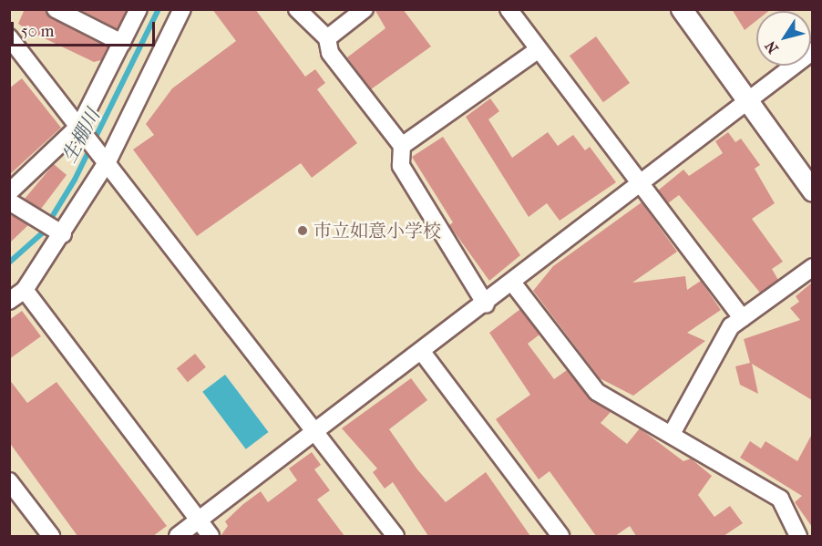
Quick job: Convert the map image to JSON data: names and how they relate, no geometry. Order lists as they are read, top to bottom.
{
  "water": ["生棚川"],
  "places": ["市立如意小学校"],
  "scale_bar": "50 m",
  "north": "bottom left"
}
